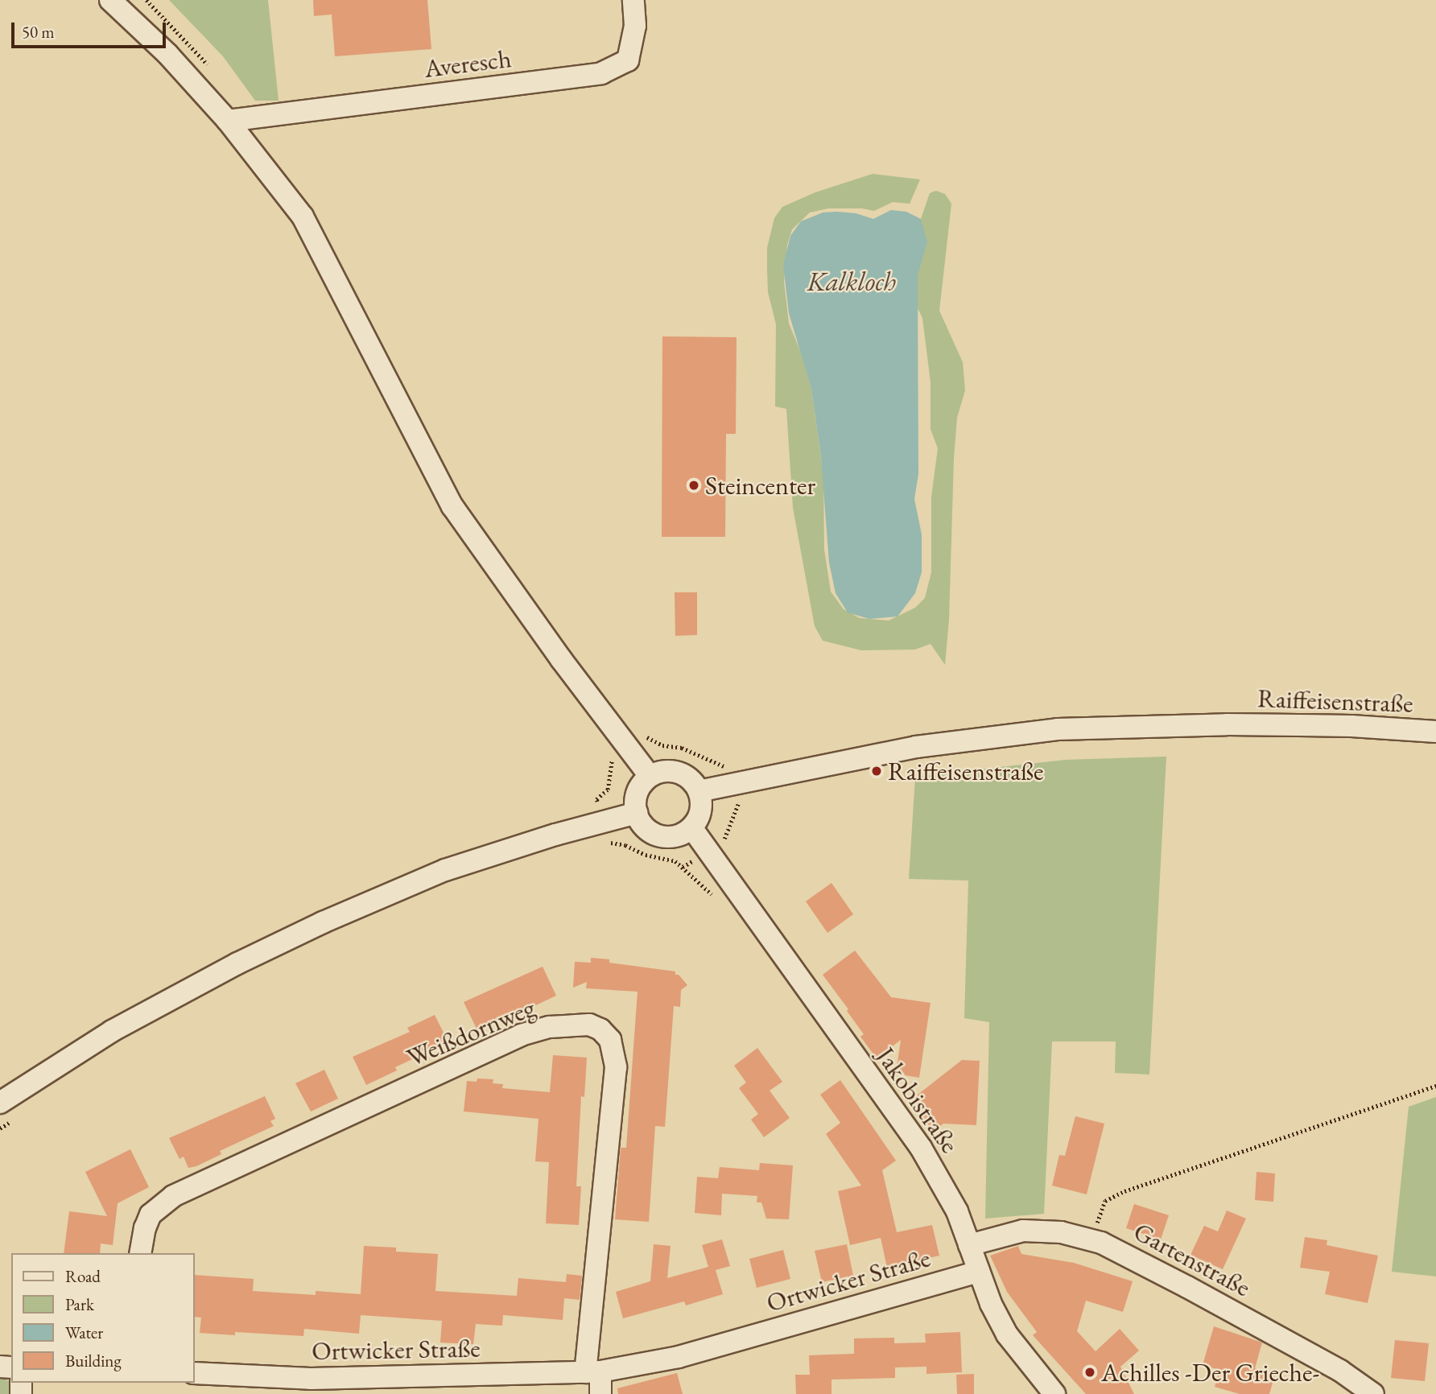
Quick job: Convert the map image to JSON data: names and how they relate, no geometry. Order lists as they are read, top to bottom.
{
  "streets": {
    "street": [
      "Averesch",
      "Raiffeisenstraße",
      "Weißdornweg",
      "Jakobistraße",
      "Gartenstraße",
      "Ortwicker Straße"
    ]
  },
  "crossings": [
    ["Raiffeisenstraße", "Jakobistraße"],
    ["Weißdornweg", "Ortwicker Straße"],
    ["Jakobistraße", "Gartenstraße"],
    ["Jakobistraße", "Ortwicker Straße"]
  ],
  "water": ["Kalkloch"],
  "places": ["Steincenter", "Raiffeisenstraße", "Achilles -Der Grieche-"],
  "legend": [
    "Road",
    "Park",
    "Water",
    "Building"
  ],
  "scale_bar": "50 m"
}
